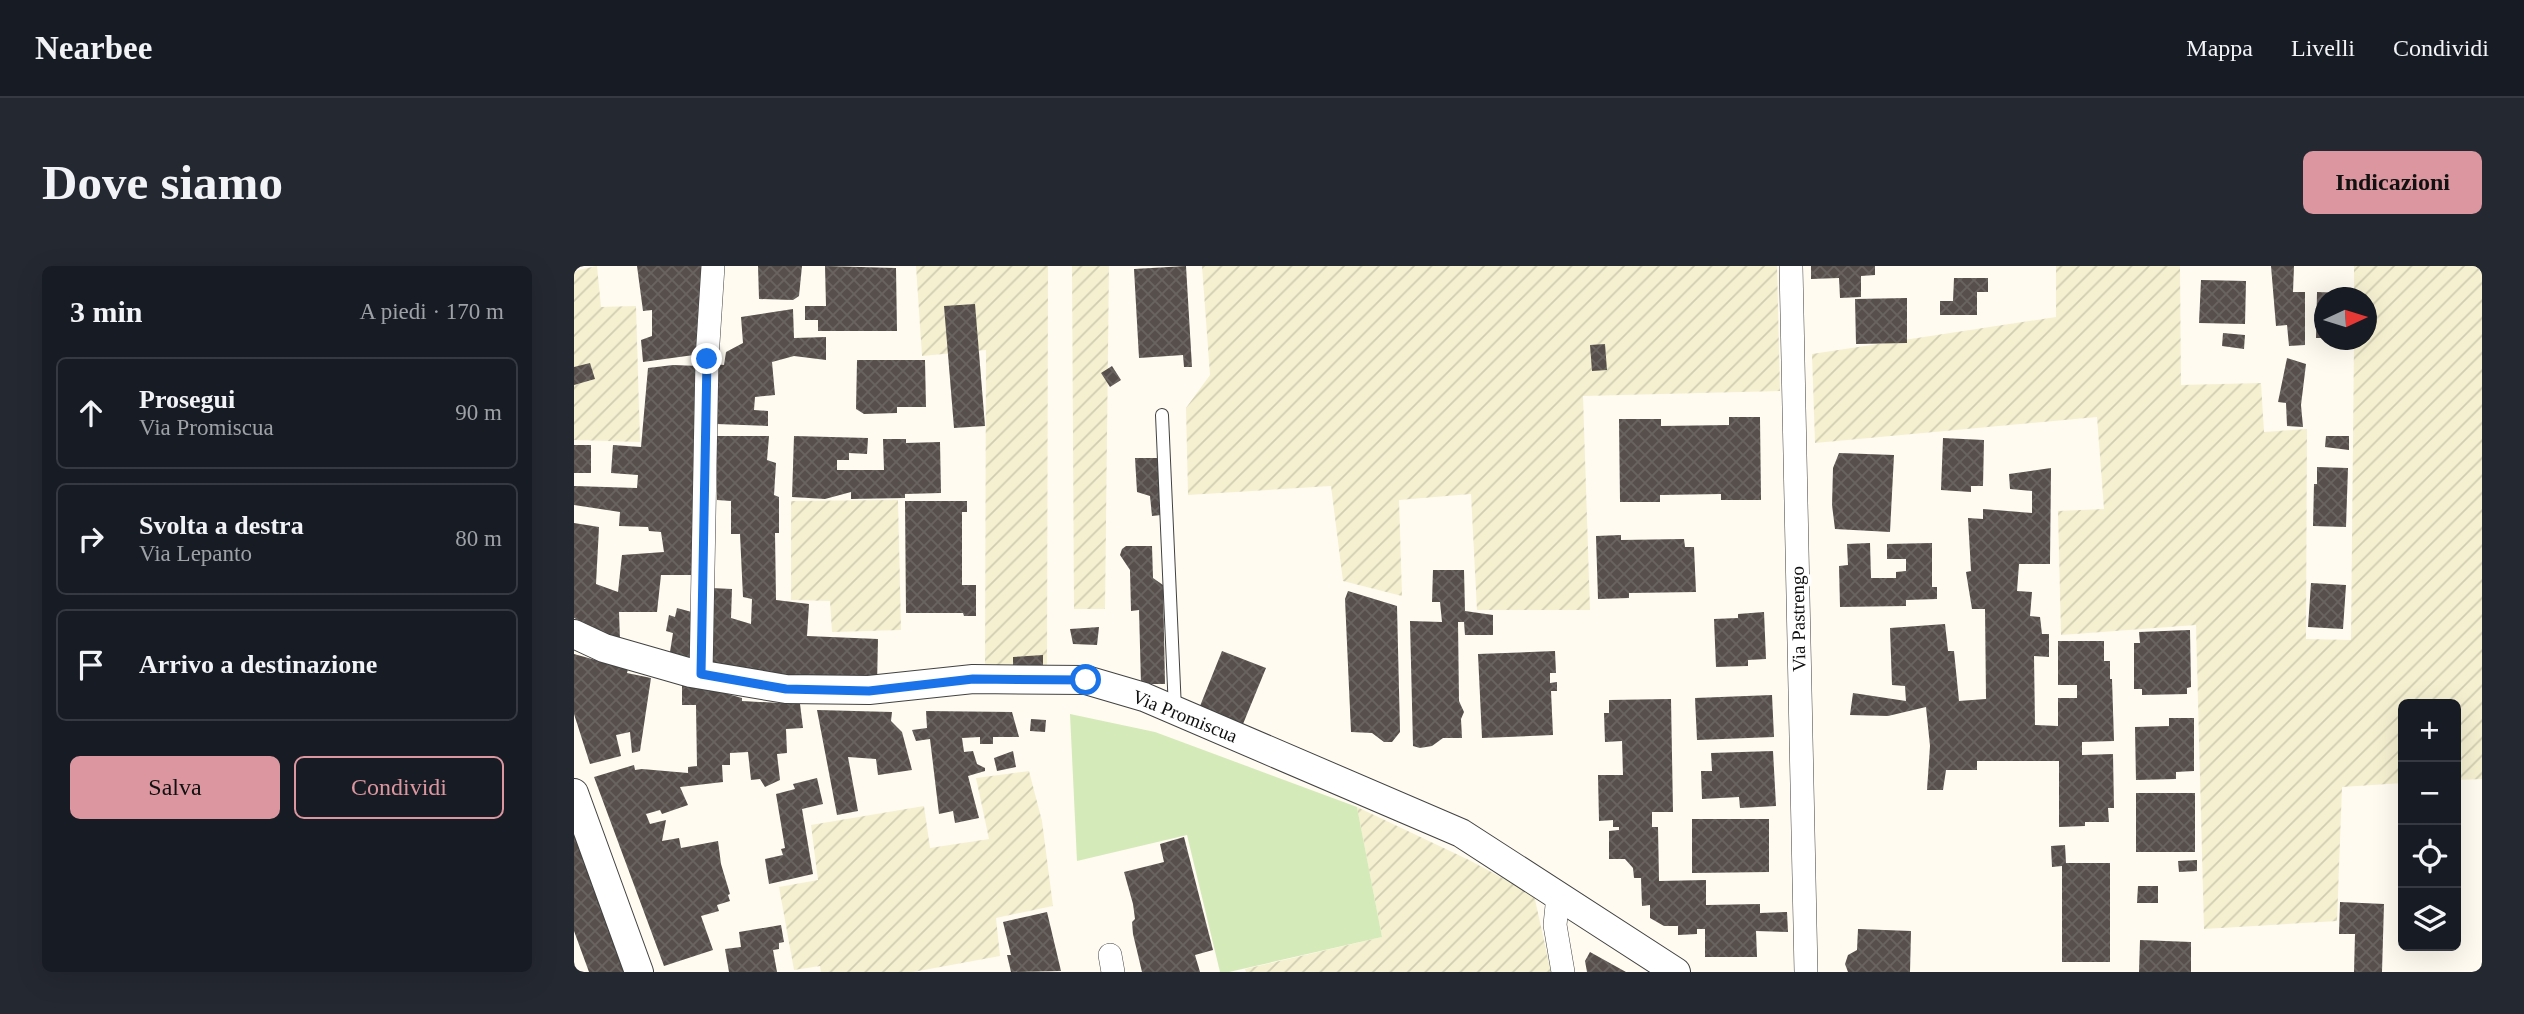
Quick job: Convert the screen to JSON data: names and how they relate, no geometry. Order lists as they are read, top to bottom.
{
  "streets": {
    "street": ["Via Pastrengo", "Via Promiscua"]
  },
  "north": "right",
  "page": {
    "header": "Nearbee",
    "nav": ["Mappa", "Livelli", "Condividi"],
    "buttons": [
      "Indicazioni",
      ["Salva", "Condividi"]
    ],
    "title": "Dove siamo",
    "heading": ["3 min", "A piedi · 170 m"],
    "list": [
      ["Prosegui", "Via Promiscua", "90 m"],
      ["Svolta a destra", "Via Lepanto", "80 m"],
      "Arrivo a destinazione"
    ],
    "map_buttons": ["+", "−"]
  }
}
